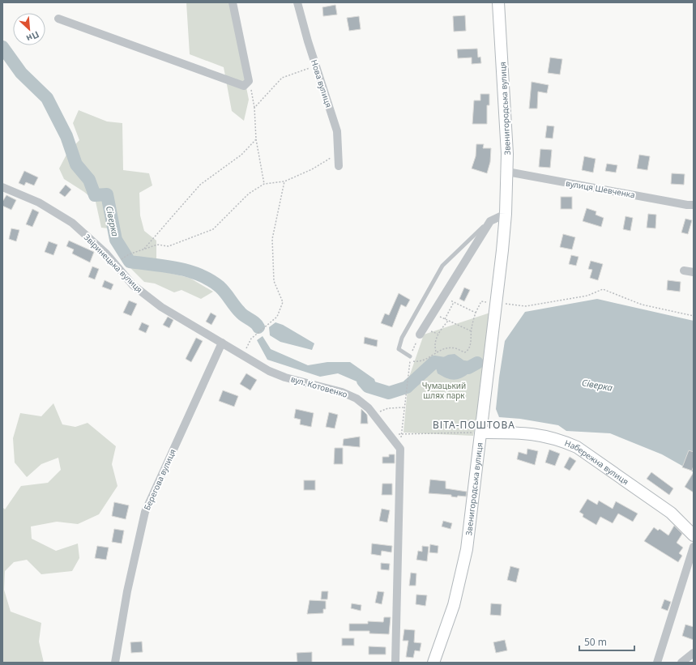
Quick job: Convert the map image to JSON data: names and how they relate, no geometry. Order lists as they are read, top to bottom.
{
  "streets": {
    "street": [
      "Нова вулиця",
      "Звенигородська вулиця",
      "вулиця Шевченка",
      "Звіринецька вулиця",
      "вул. Котовенко",
      "Набережна вулиця",
      "Берегова вулиця"
    ]
  },
  "crossings": [
    ["Звенигородська вулиця", "вулиця Шевченка"],
    ["Звенигородська вулиця", "Набережна вулиця"],
    ["Звіринецька вулиця", "вул. Котовенко"],
    ["Звіринецька вулиця", "Берегова вулиця"],
    ["вул. Котовенко", "Берегова вулиця"]
  ],
  "districts": ["ВІТА-ПОШТОВА"],
  "water": ["Сіверка"],
  "parks": ["Чумацький шлях парк"],
  "scale_bar": "50 m",
  "north": "bottom right"
}
